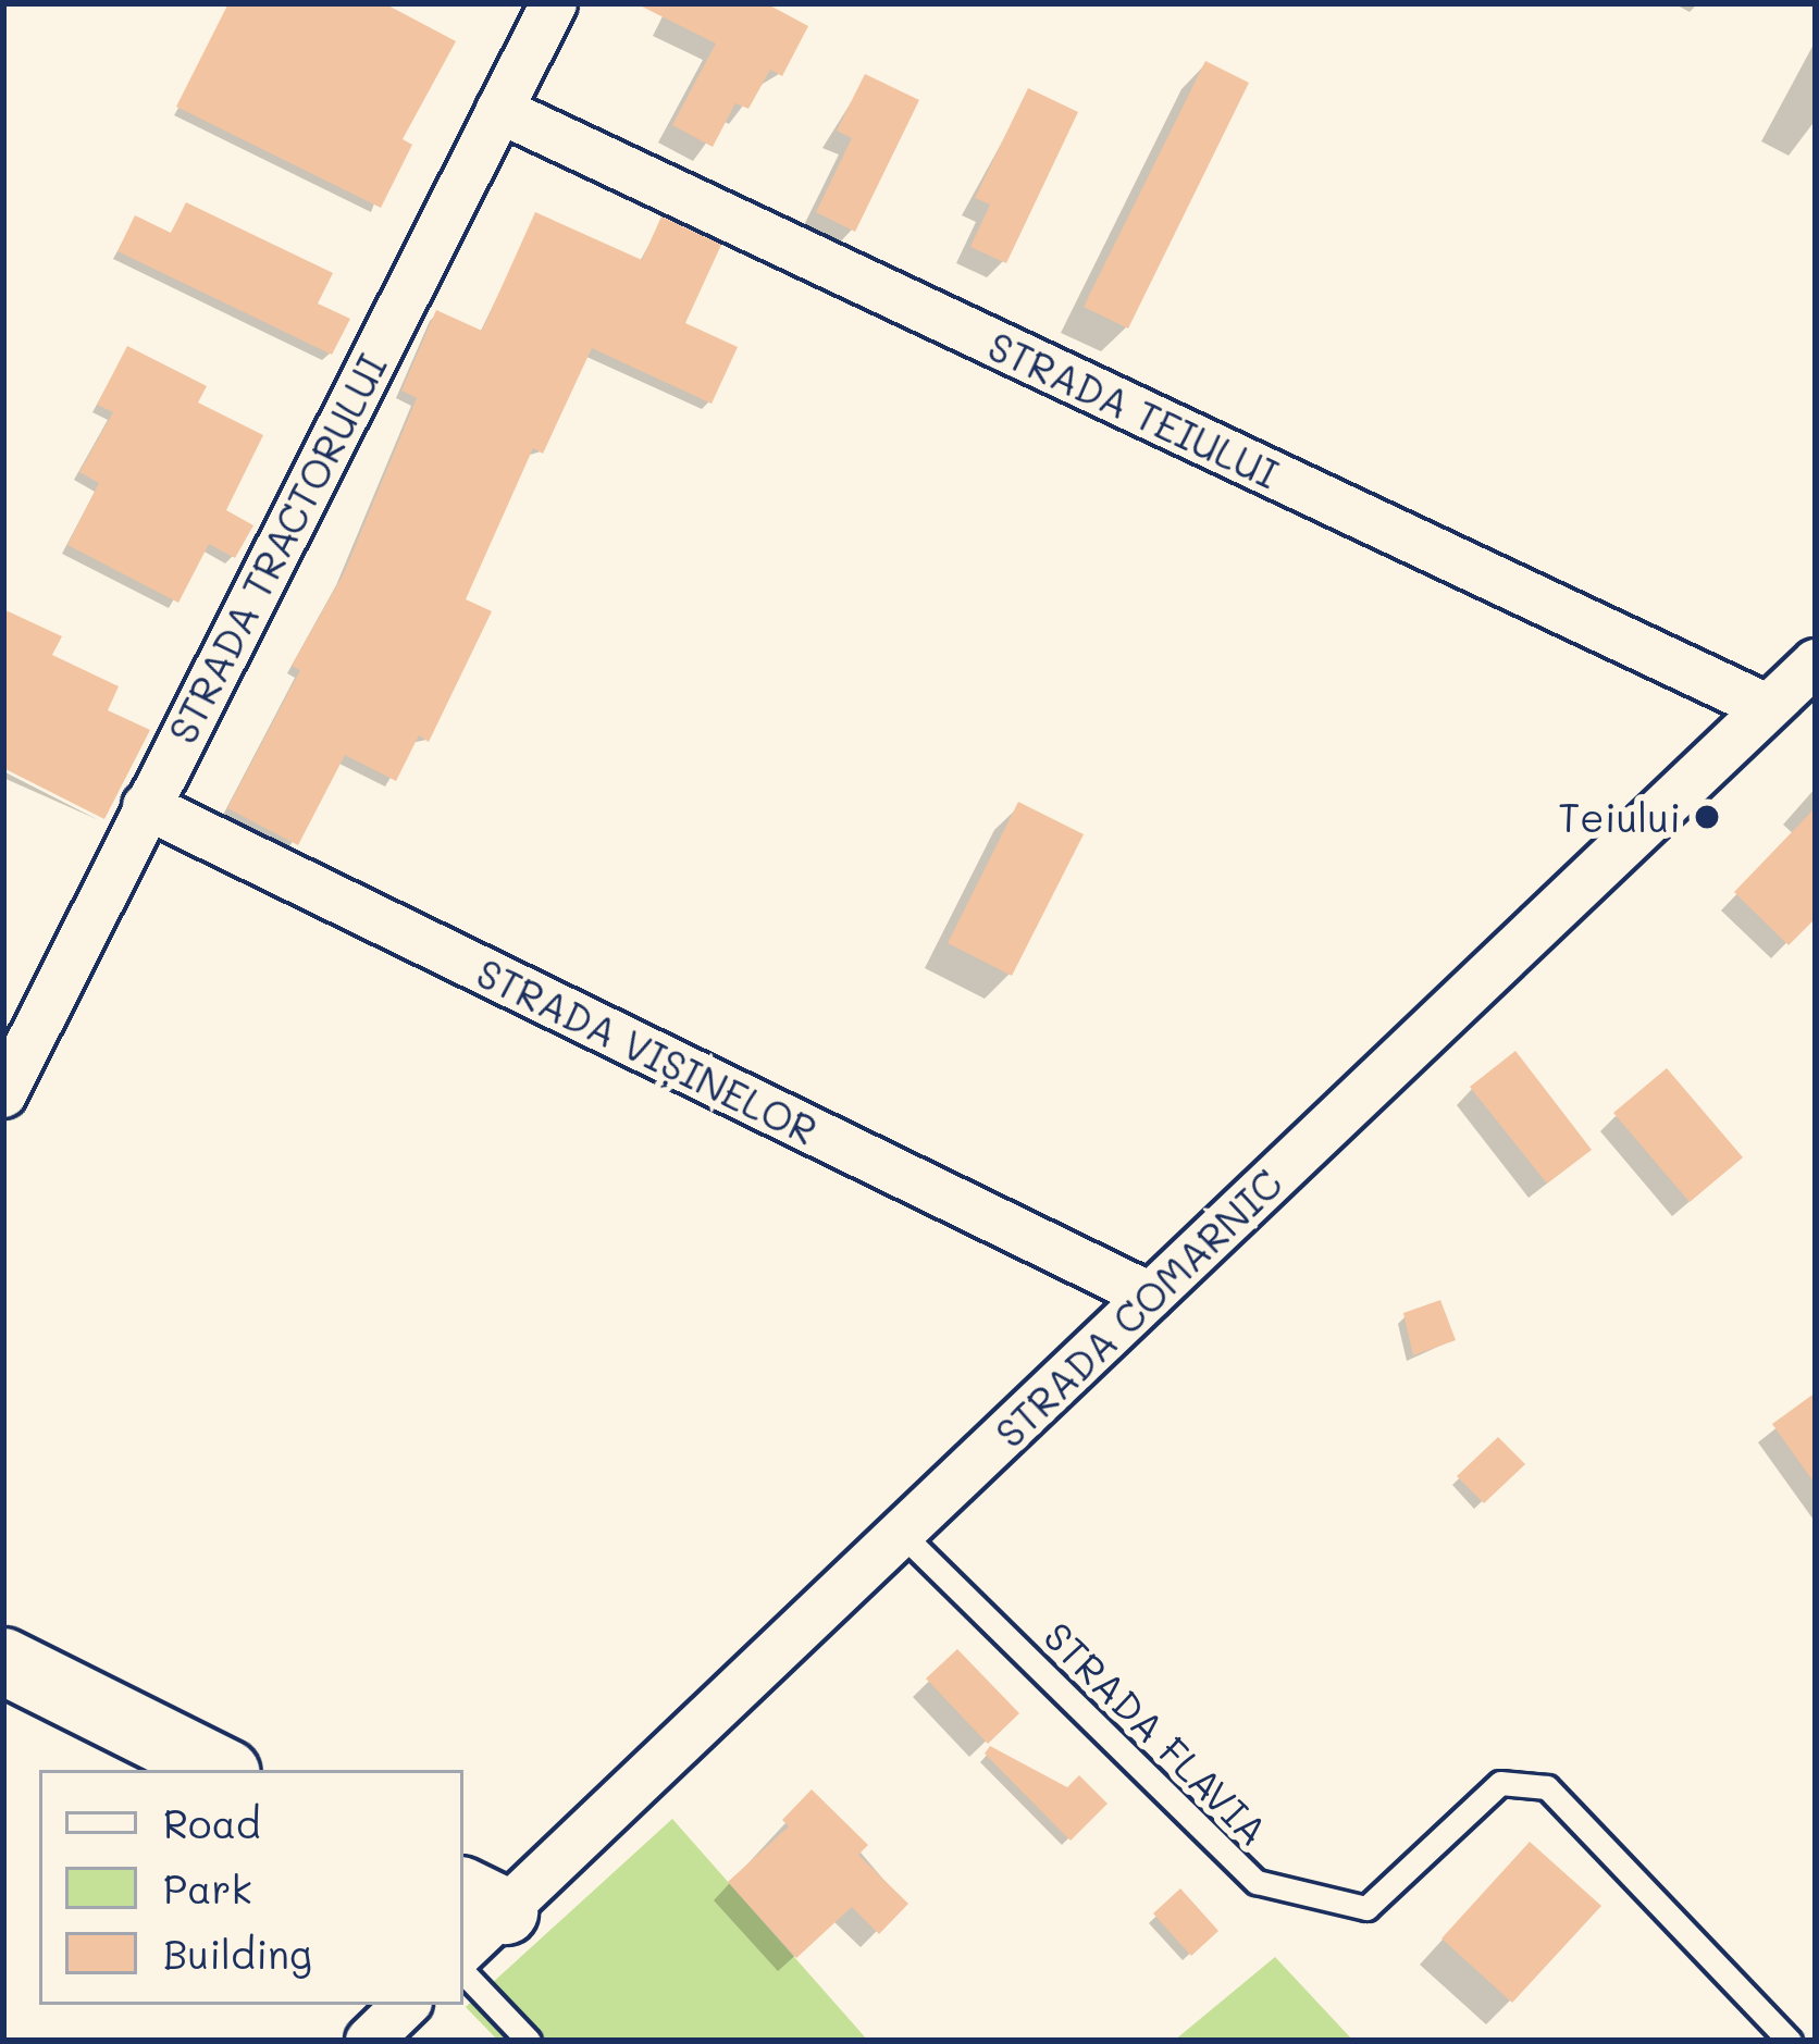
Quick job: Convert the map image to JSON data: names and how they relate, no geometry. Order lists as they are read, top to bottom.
{
  "streets": {
    "street": [
      "STRADA TEIULUI",
      "STRADA TRACTORULUI",
      "STRADA VIȘINELOR",
      "STRADA COMARNIC"
    ],
    "lane": ["STRADA FLAVIA"]
  },
  "crossings": [
    ["STRADA TEIULUI", "STRADA TRACTORULUI"],
    ["STRADA TEIULUI", "STRADA COMARNIC"],
    ["STRADA TRACTORULUI", "STRADA VIȘINELOR"],
    ["STRADA VIȘINELOR", "STRADA COMARNIC"],
    ["STRADA COMARNIC", "STRADA FLAVIA"]
  ],
  "places": ["Teiului"],
  "legend": ["Road", "Park", "Building"]
}
